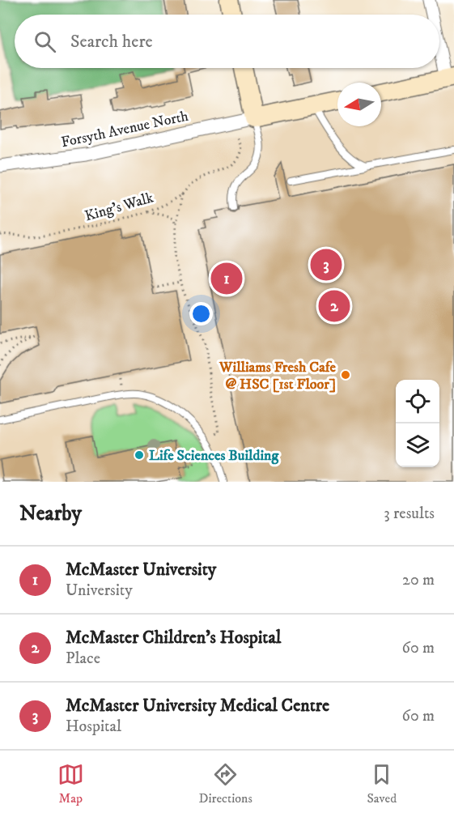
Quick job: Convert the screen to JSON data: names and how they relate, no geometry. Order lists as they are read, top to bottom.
{
  "streets": {
    "street": ["Forsyth Avenue North"],
    "path": ["King's Walk"]
  },
  "places": ["Williams Fresh Cafe @ HSC [1st Floor]", "Life Sciences Building"],
  "north": "left",
  "page": {
    "search": "Search here",
    "pins": ["3", "1", "2"],
    "heading": ["Nearby", "3 results"],
    "list": [
      {
        "mark": "1",
        "name": "McMaster University",
        "note": "University",
        "value": "20 m"
      },
      {
        "mark": "2",
        "name": "McMaster Children's Hospital",
        "note": "Place",
        "value": "60 m"
      },
      {
        "mark": "3",
        "name": "McMaster University Medical Centre",
        "note": "Hospital",
        "value": "60 m"
      }
    ],
    "nav": ["Map", "Directions", "Saved"]
  }
}
